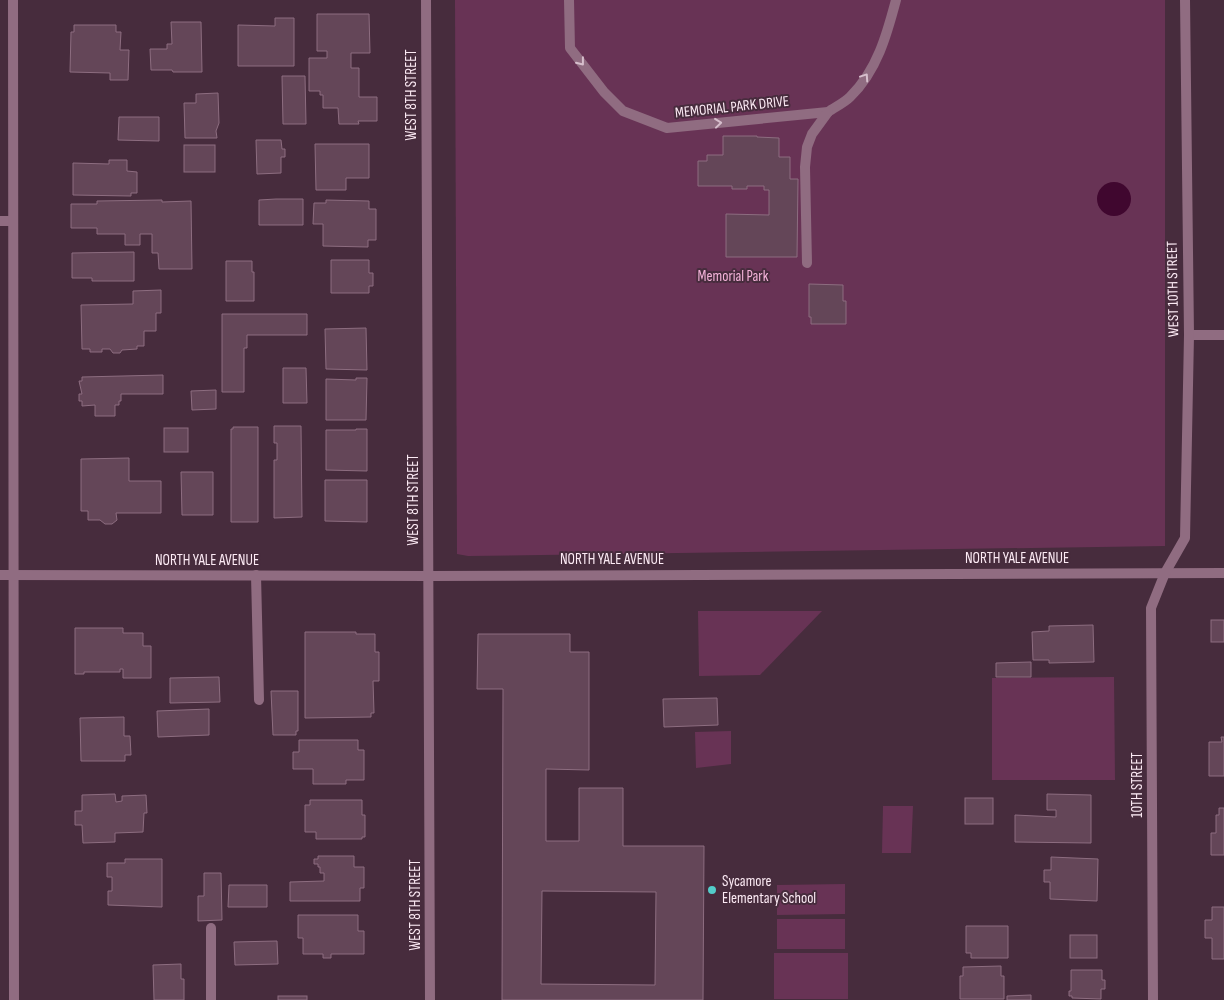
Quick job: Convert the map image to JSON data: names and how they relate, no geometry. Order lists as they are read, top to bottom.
{
  "streets": {
    "street": [
      "WEST 8TH STREET",
      "MEMORIAL PARK DRIVE",
      "WEST 10TH STREET",
      "NORTH YALE AVENUE",
      "10TH STREET"
    ]
  },
  "crossings": [
    ["WEST 8TH STREET", "NORTH YALE AVENUE"],
    ["WEST 10TH STREET", "NORTH YALE AVENUE"],
    ["WEST 10TH STREET", "10TH STREET"],
    ["NORTH YALE AVENUE", "10TH STREET"]
  ],
  "parks": ["Memorial Park"],
  "places": ["Sycamore Elementary School"]
}
